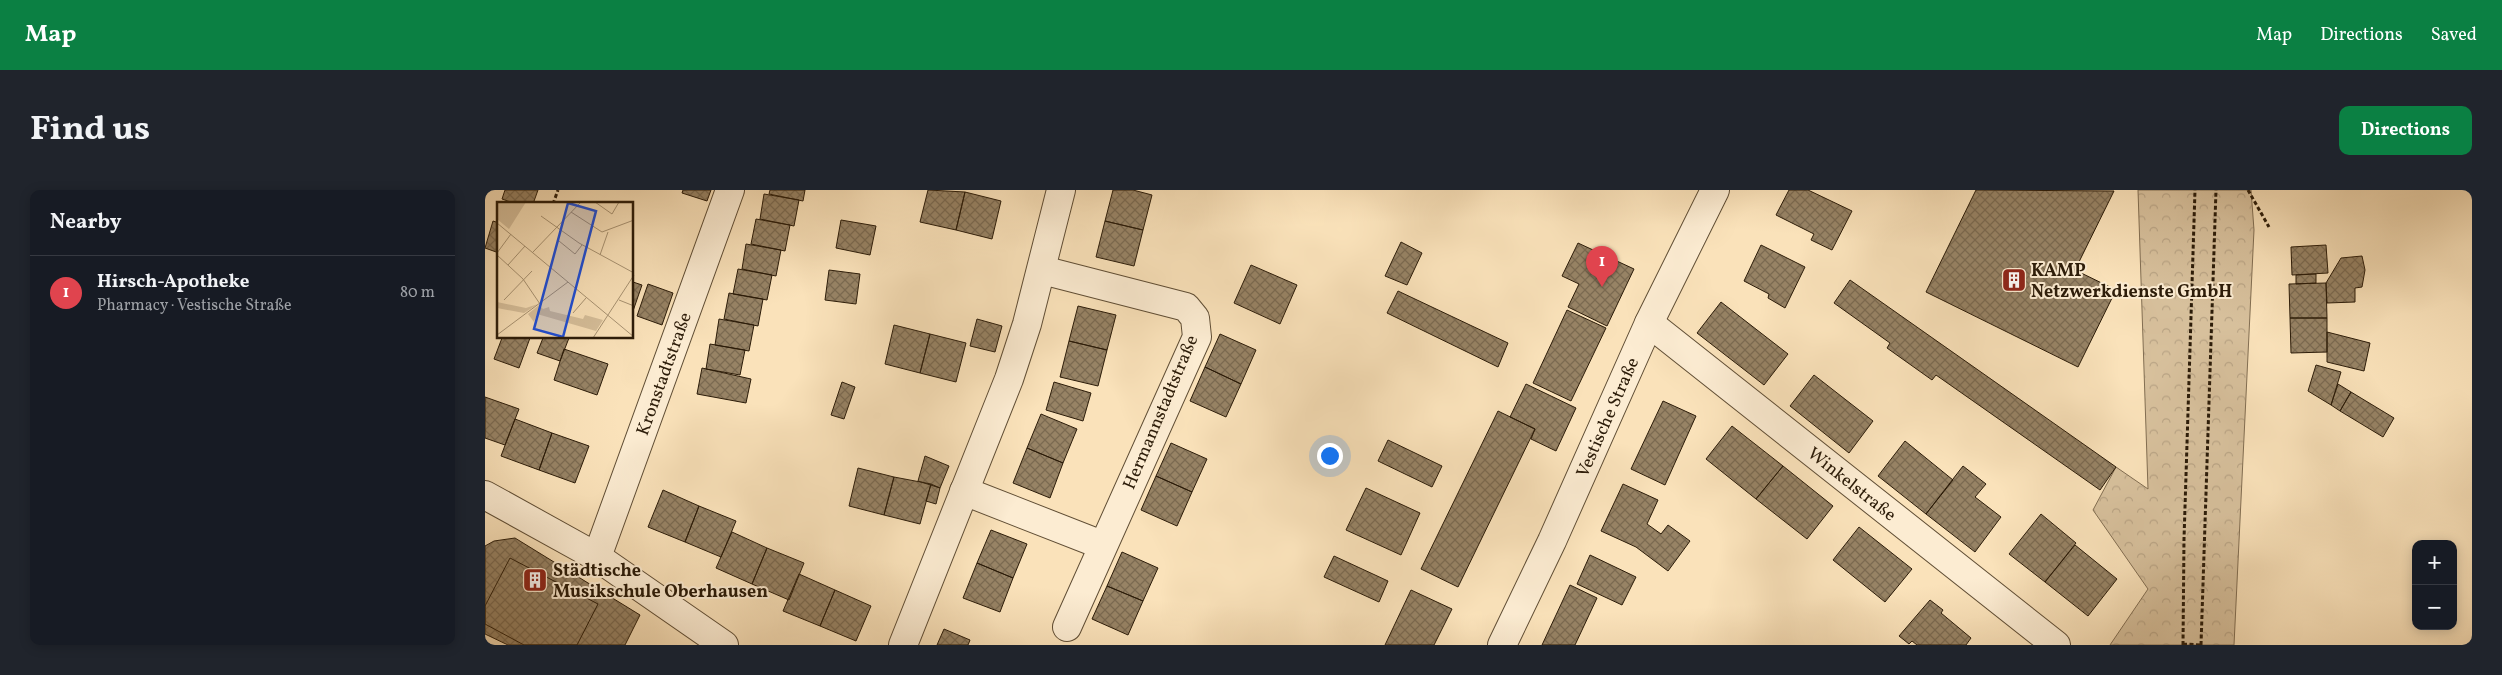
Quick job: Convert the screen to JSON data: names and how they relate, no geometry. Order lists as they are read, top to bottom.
{
  "streets": {
    "street": [
      "Kronstadtstraße",
      "Hermannstadtstraße",
      "Vestische Straße",
      "Winkelstraße"
    ]
  },
  "crossings": [
    ["Vestische Straße", "Winkelstraße"]
  ],
  "places": {
    "building": ["KAMP Netzwerkdienste GmbH", "Städtische Musikschule Oberhausen"]
  },
  "page": {
    "header": "Map",
    "nav": ["Map", "Directions", "Saved"],
    "title": "Find us",
    "buttons": "Directions",
    "heading": "Nearby",
    "pins": "1",
    "list": [
      {
        "mark": "1",
        "name": "Hirsch-Apotheke",
        "note": "Pharmacy · Vestische Straße",
        "value": "80 m"
      }
    ],
    "map_buttons": ["+", "−"]
  }
}
